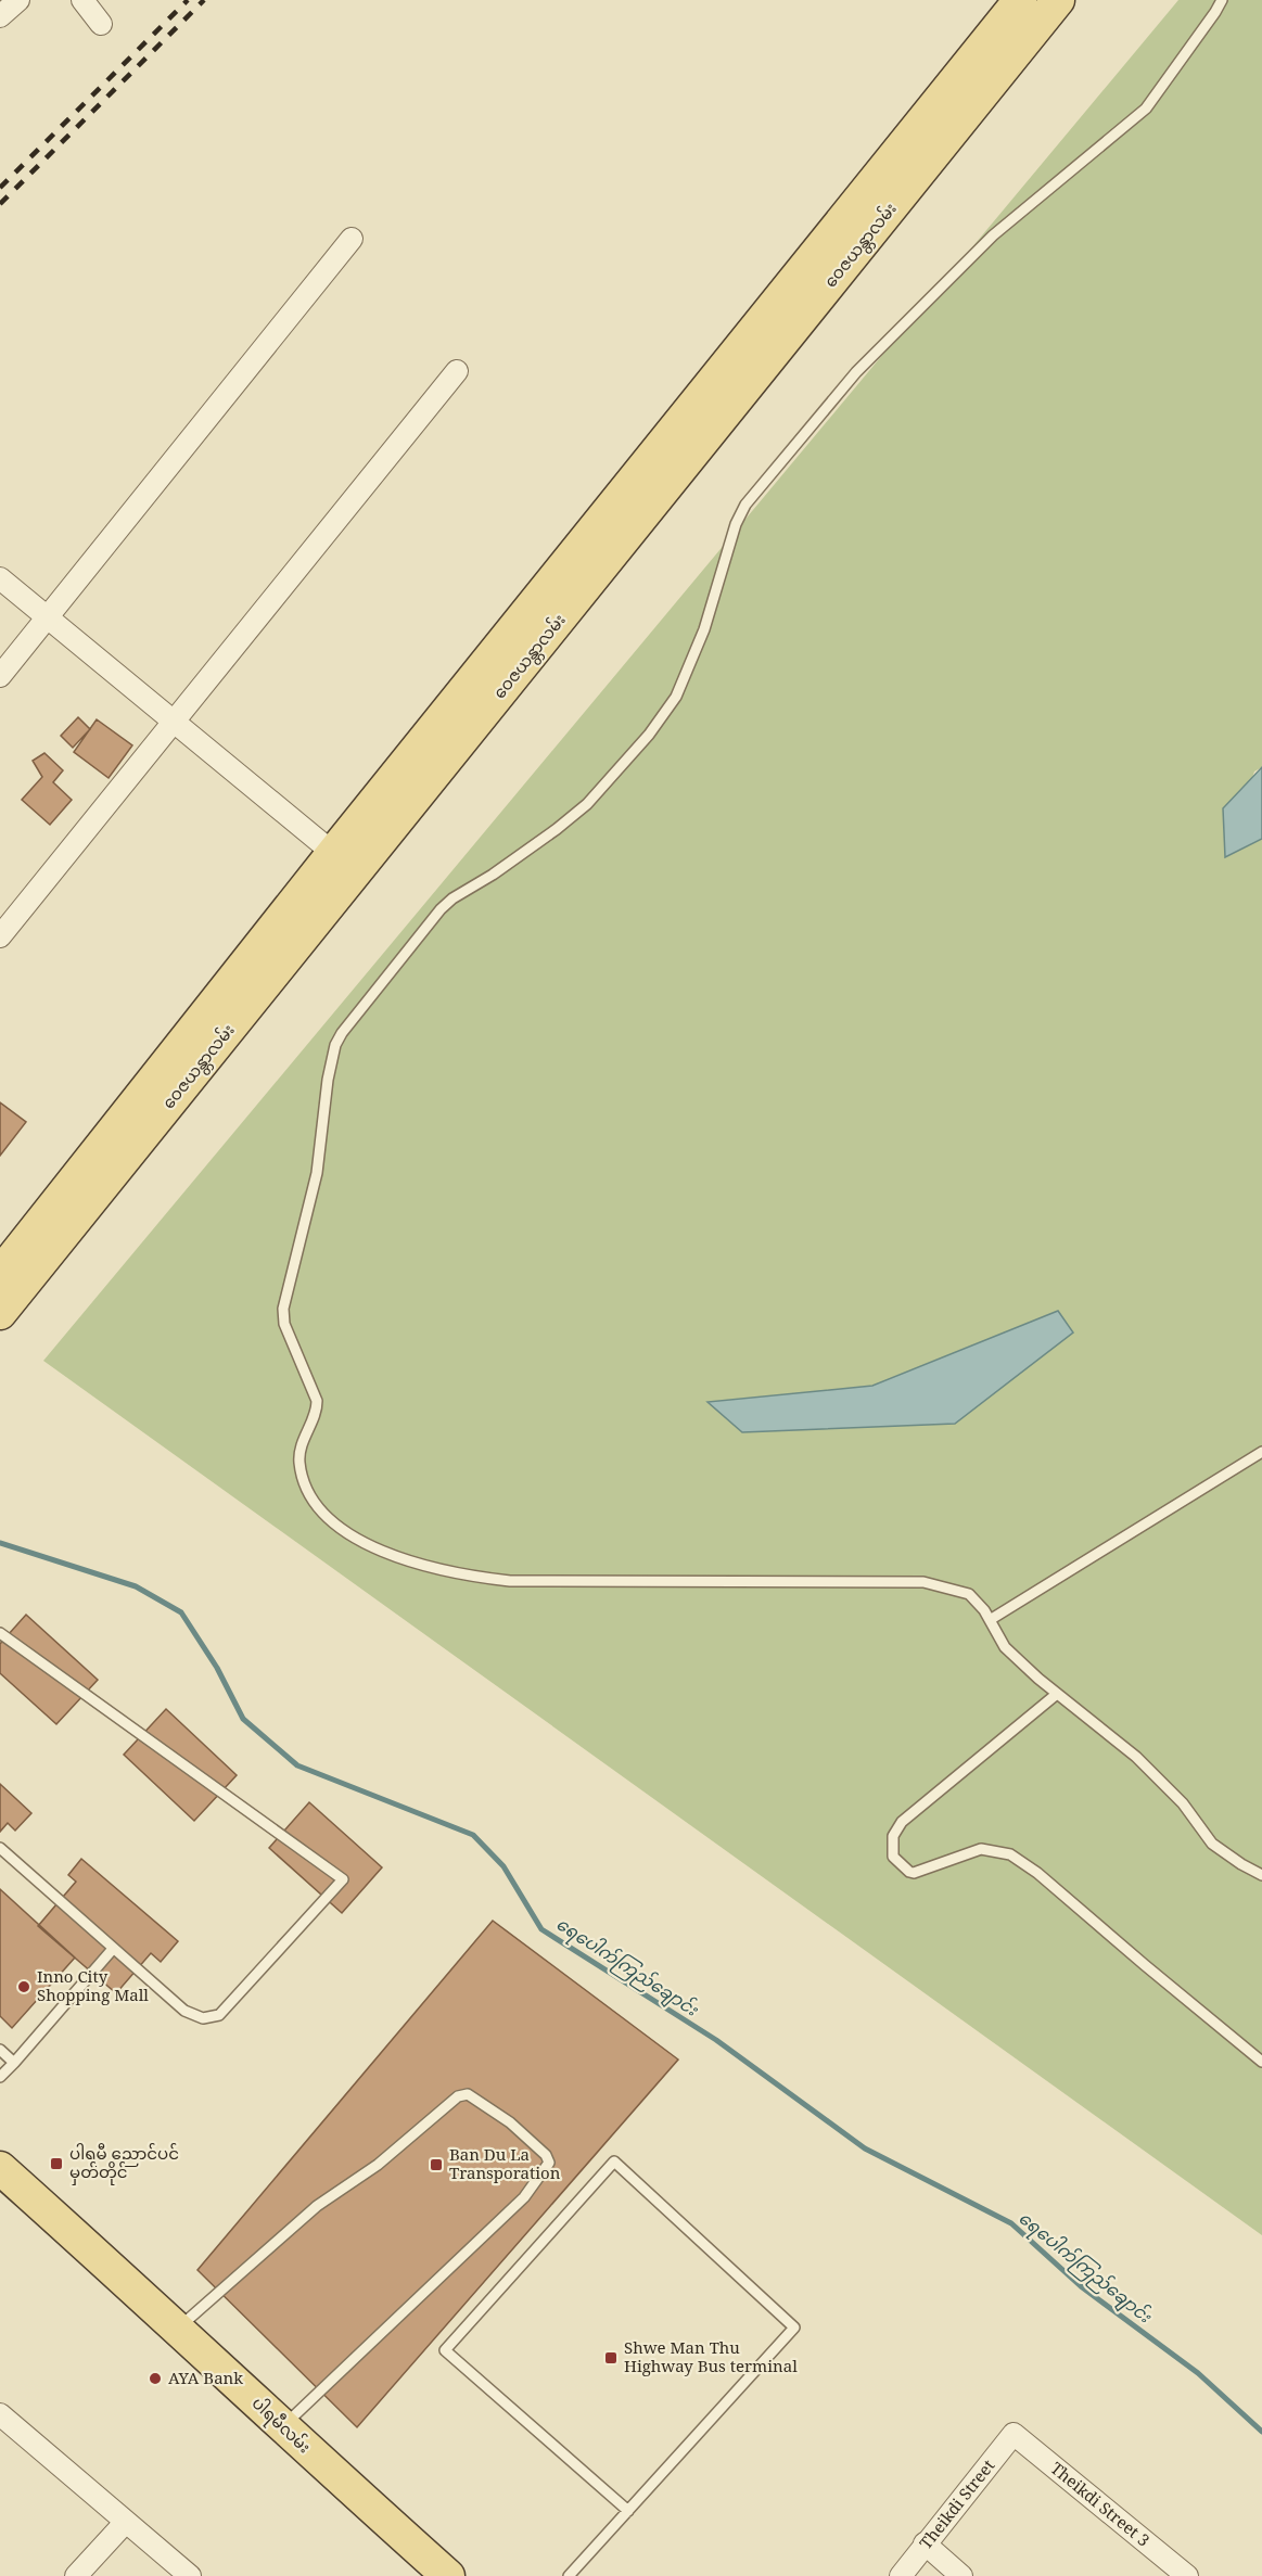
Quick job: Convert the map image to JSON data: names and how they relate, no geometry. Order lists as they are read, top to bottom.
{
  "streets": {
    "main road": ["ဝေဇယန္တာလမ်း", "ပါရမီလမ်း"],
    "street": ["Theikdi Street", "Theikdi Street 3"]
  },
  "crossings": [
    ["Theikdi Street", "Theikdi Street 3"]
  ],
  "water": ["ရေပေါက်ကြည်ချောင်း"],
  "places": {
    "other": ["Inno City Shopping Mall", "AYA Bank"],
    "transit": ["ပါရမီ ညောင်ပင် မှတ်တိုင်", "Ban Du La Transporation", "Shwe Man Thu Highway Bus terminal"]
  }
}
